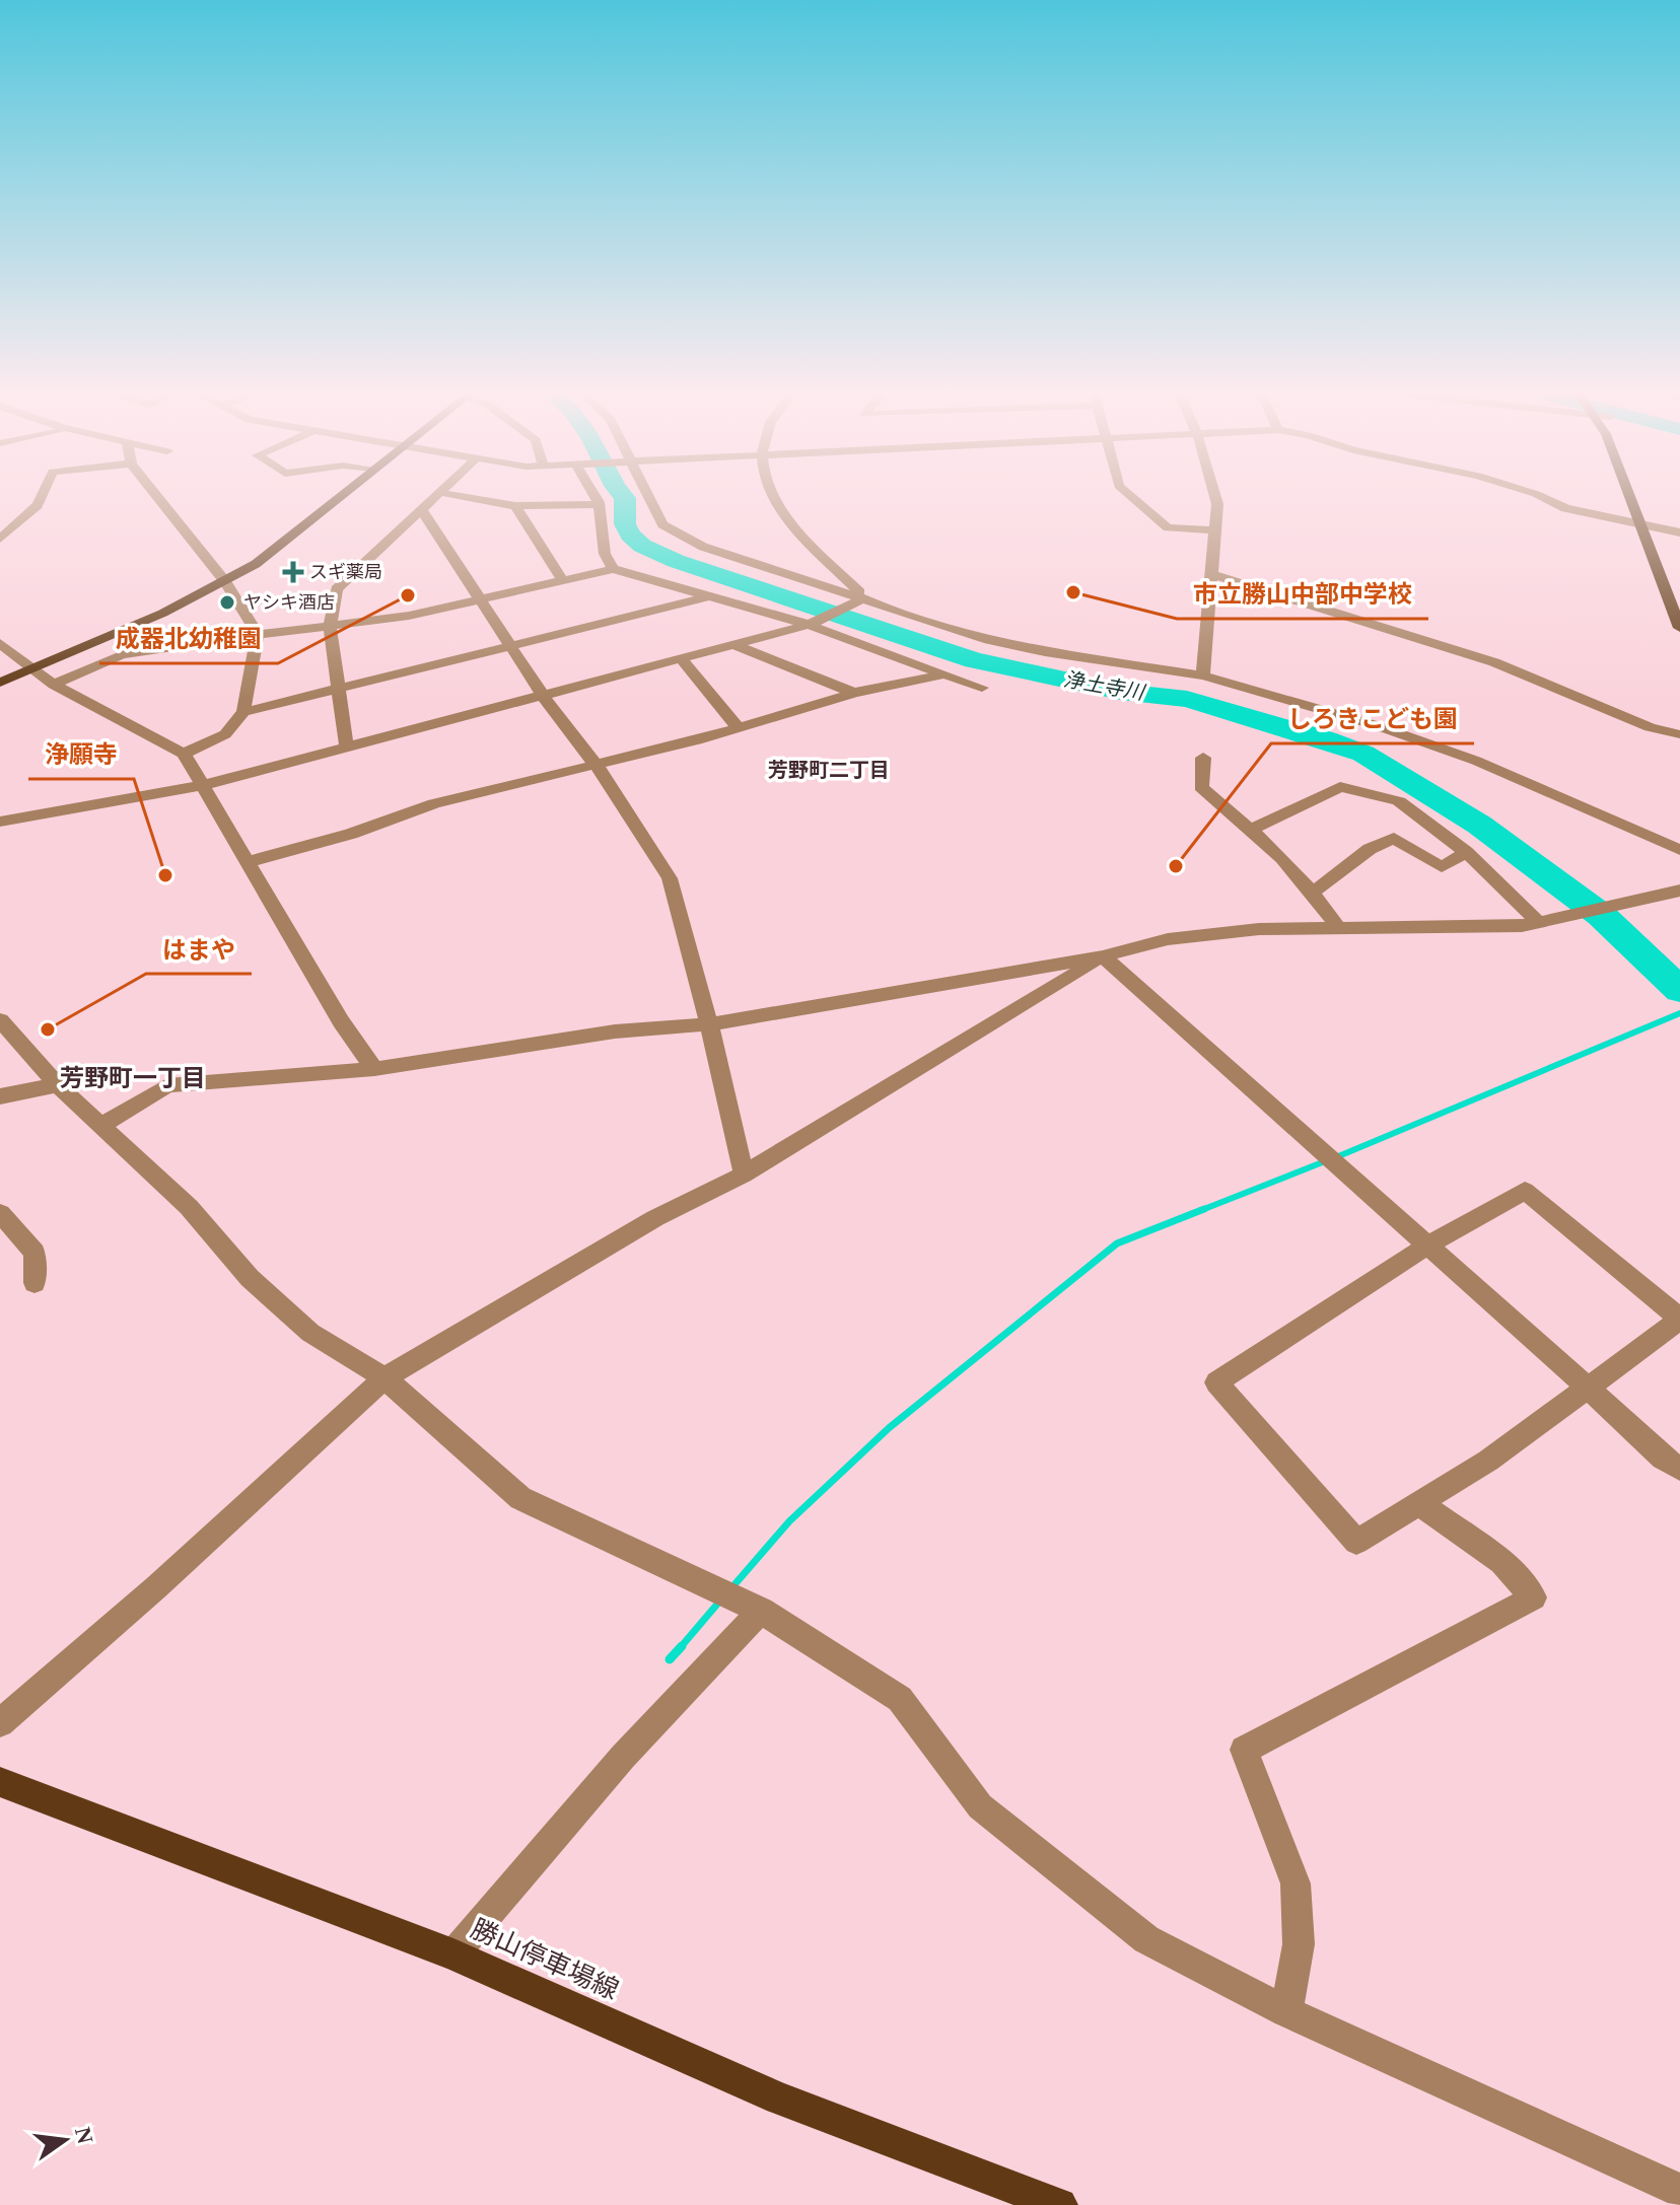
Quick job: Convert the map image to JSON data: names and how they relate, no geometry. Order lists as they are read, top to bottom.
{
  "streets": {
    "main road": ["勝山停車場線"]
  },
  "districts": ["芳野町二丁目", "芳野町一丁目"],
  "water": ["浄土寺川"],
  "places": {
    "health": ["スギ薬局"],
    "other": [
      "市立勝山中部中学校",
      "成器北幼稚園",
      "ヤシキ酒店",
      "しろきこども園",
      "浄願寺",
      "はまや"
    ]
  },
  "north": "right"
}
